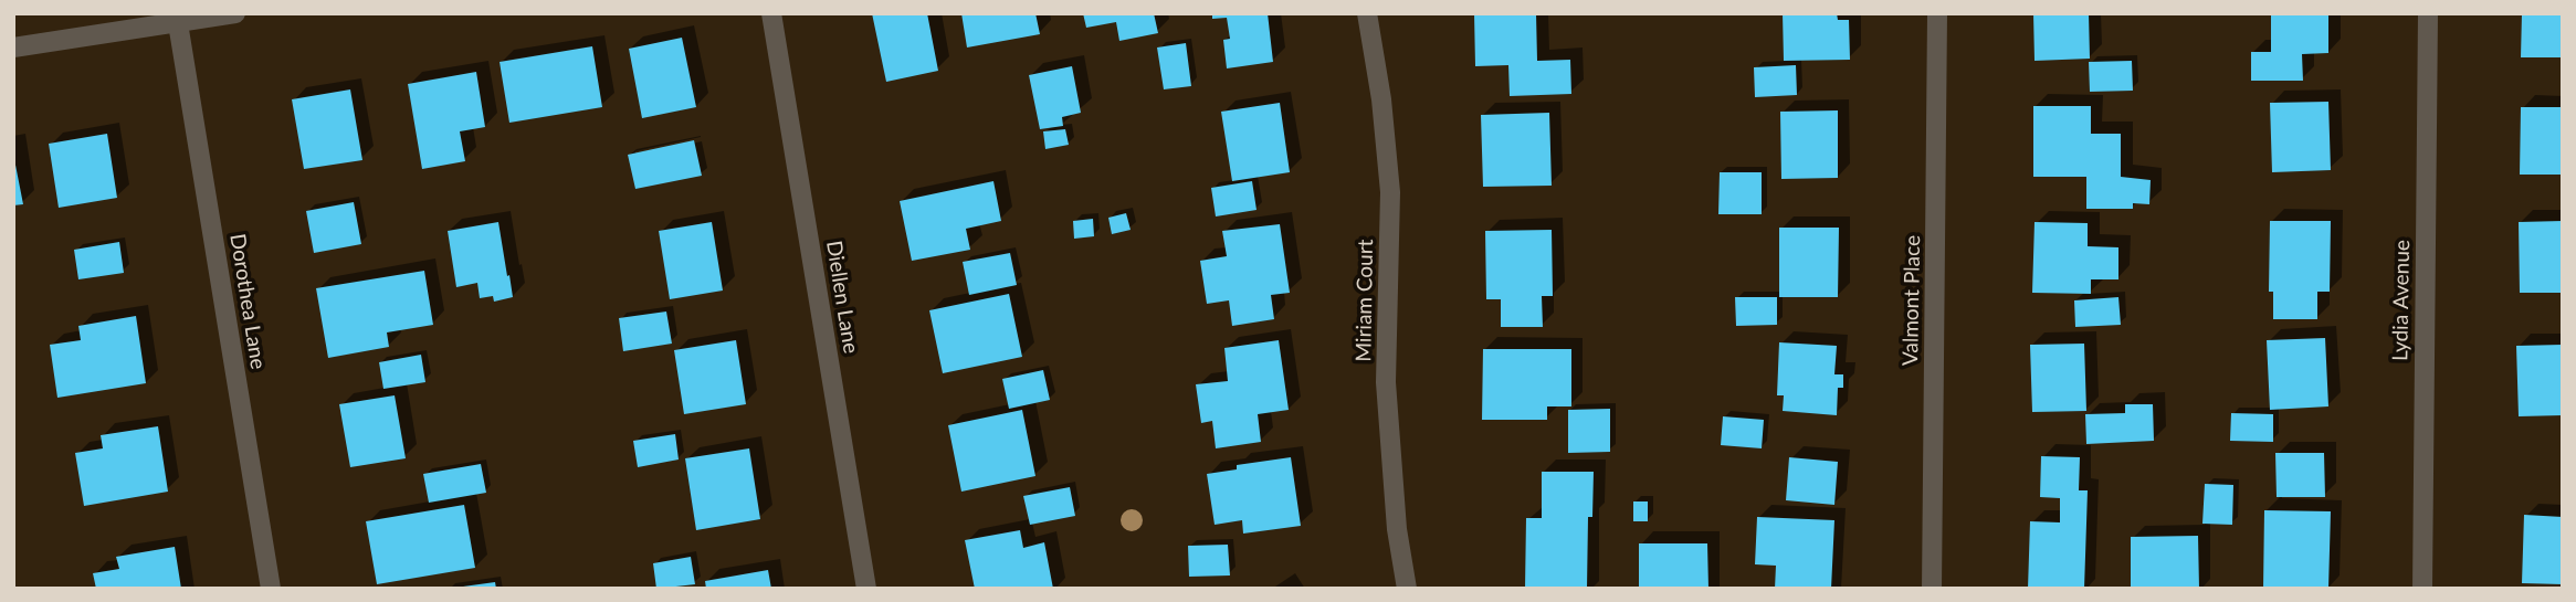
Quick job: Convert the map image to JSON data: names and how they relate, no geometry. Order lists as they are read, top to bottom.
{
  "streets": {
    "street": [
      "Diellen Lane",
      "Miriam Court",
      "Valmont Place",
      "Lydia Avenue",
      "Dorothea Lane"
    ]
  }
}
